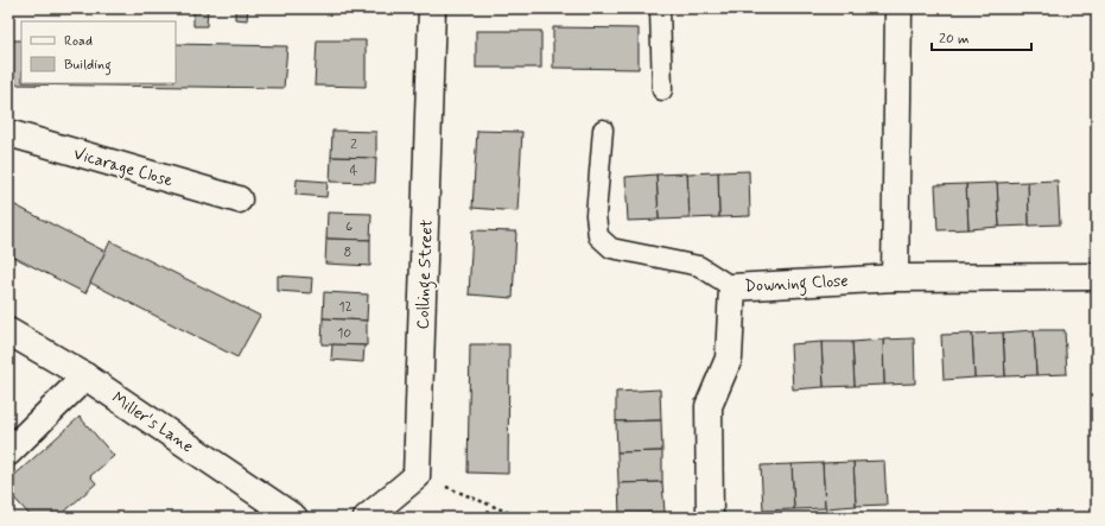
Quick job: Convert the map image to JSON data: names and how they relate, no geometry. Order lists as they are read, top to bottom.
{
  "streets": {
    "street": [
      "Vicarage Close",
      "Collinge Street",
      "Downing Close",
      "Miller's Lane"
    ]
  },
  "house_numbers": [
    "2",
    "4",
    "6",
    "8",
    "12",
    "10"
  ],
  "legend": ["Road", "Building"],
  "scale_bar": "20 m"
}
